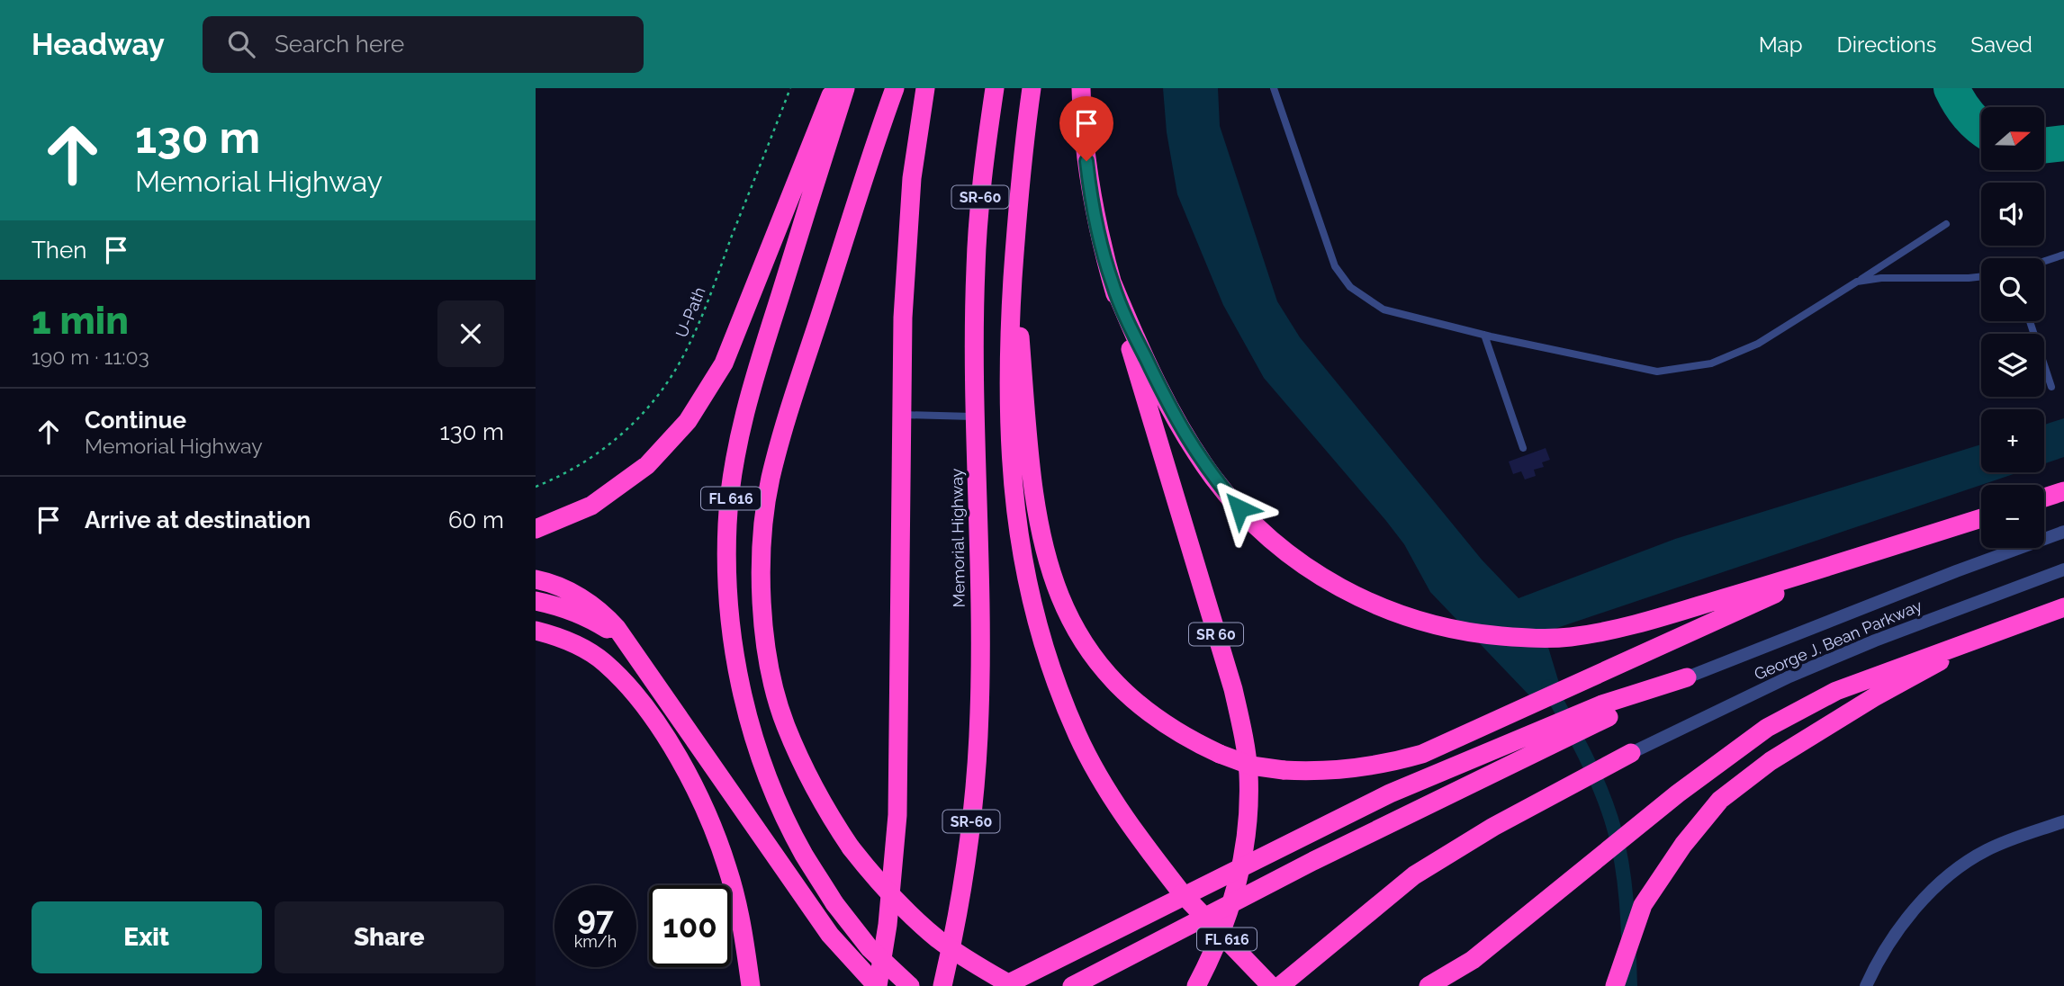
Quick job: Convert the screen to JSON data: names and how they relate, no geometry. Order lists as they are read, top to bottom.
{
  "streets": {
    "highway": [
      "SR-60",
      "FL 616",
      "Memorial Highway",
      "SR 60"
    ],
    "street": ["George J. Bean Parkway"],
    "path": ["U-Path"]
  },
  "north": "right",
  "page": {
    "header": "Headway",
    "search": "Search here",
    "nav": ["Map", "Directions", "Saved"],
    "turn": ["130 m", "Memorial Highway"],
    "map_buttons": ["+", "−"],
    "then": "Then",
    "heading": ["1 min", "190 m · 11:03"],
    "list": [
      {
        "name": "Continue",
        "note": "Memorial Highway",
        "value": "130 m"
      },
      {
        "name": "Arrive at destination",
        "value": "60 m"
      }
    ],
    "speed": "97 km/h",
    "limit": "100",
    "buttons": ["Exit", "Share"]
  }
}
